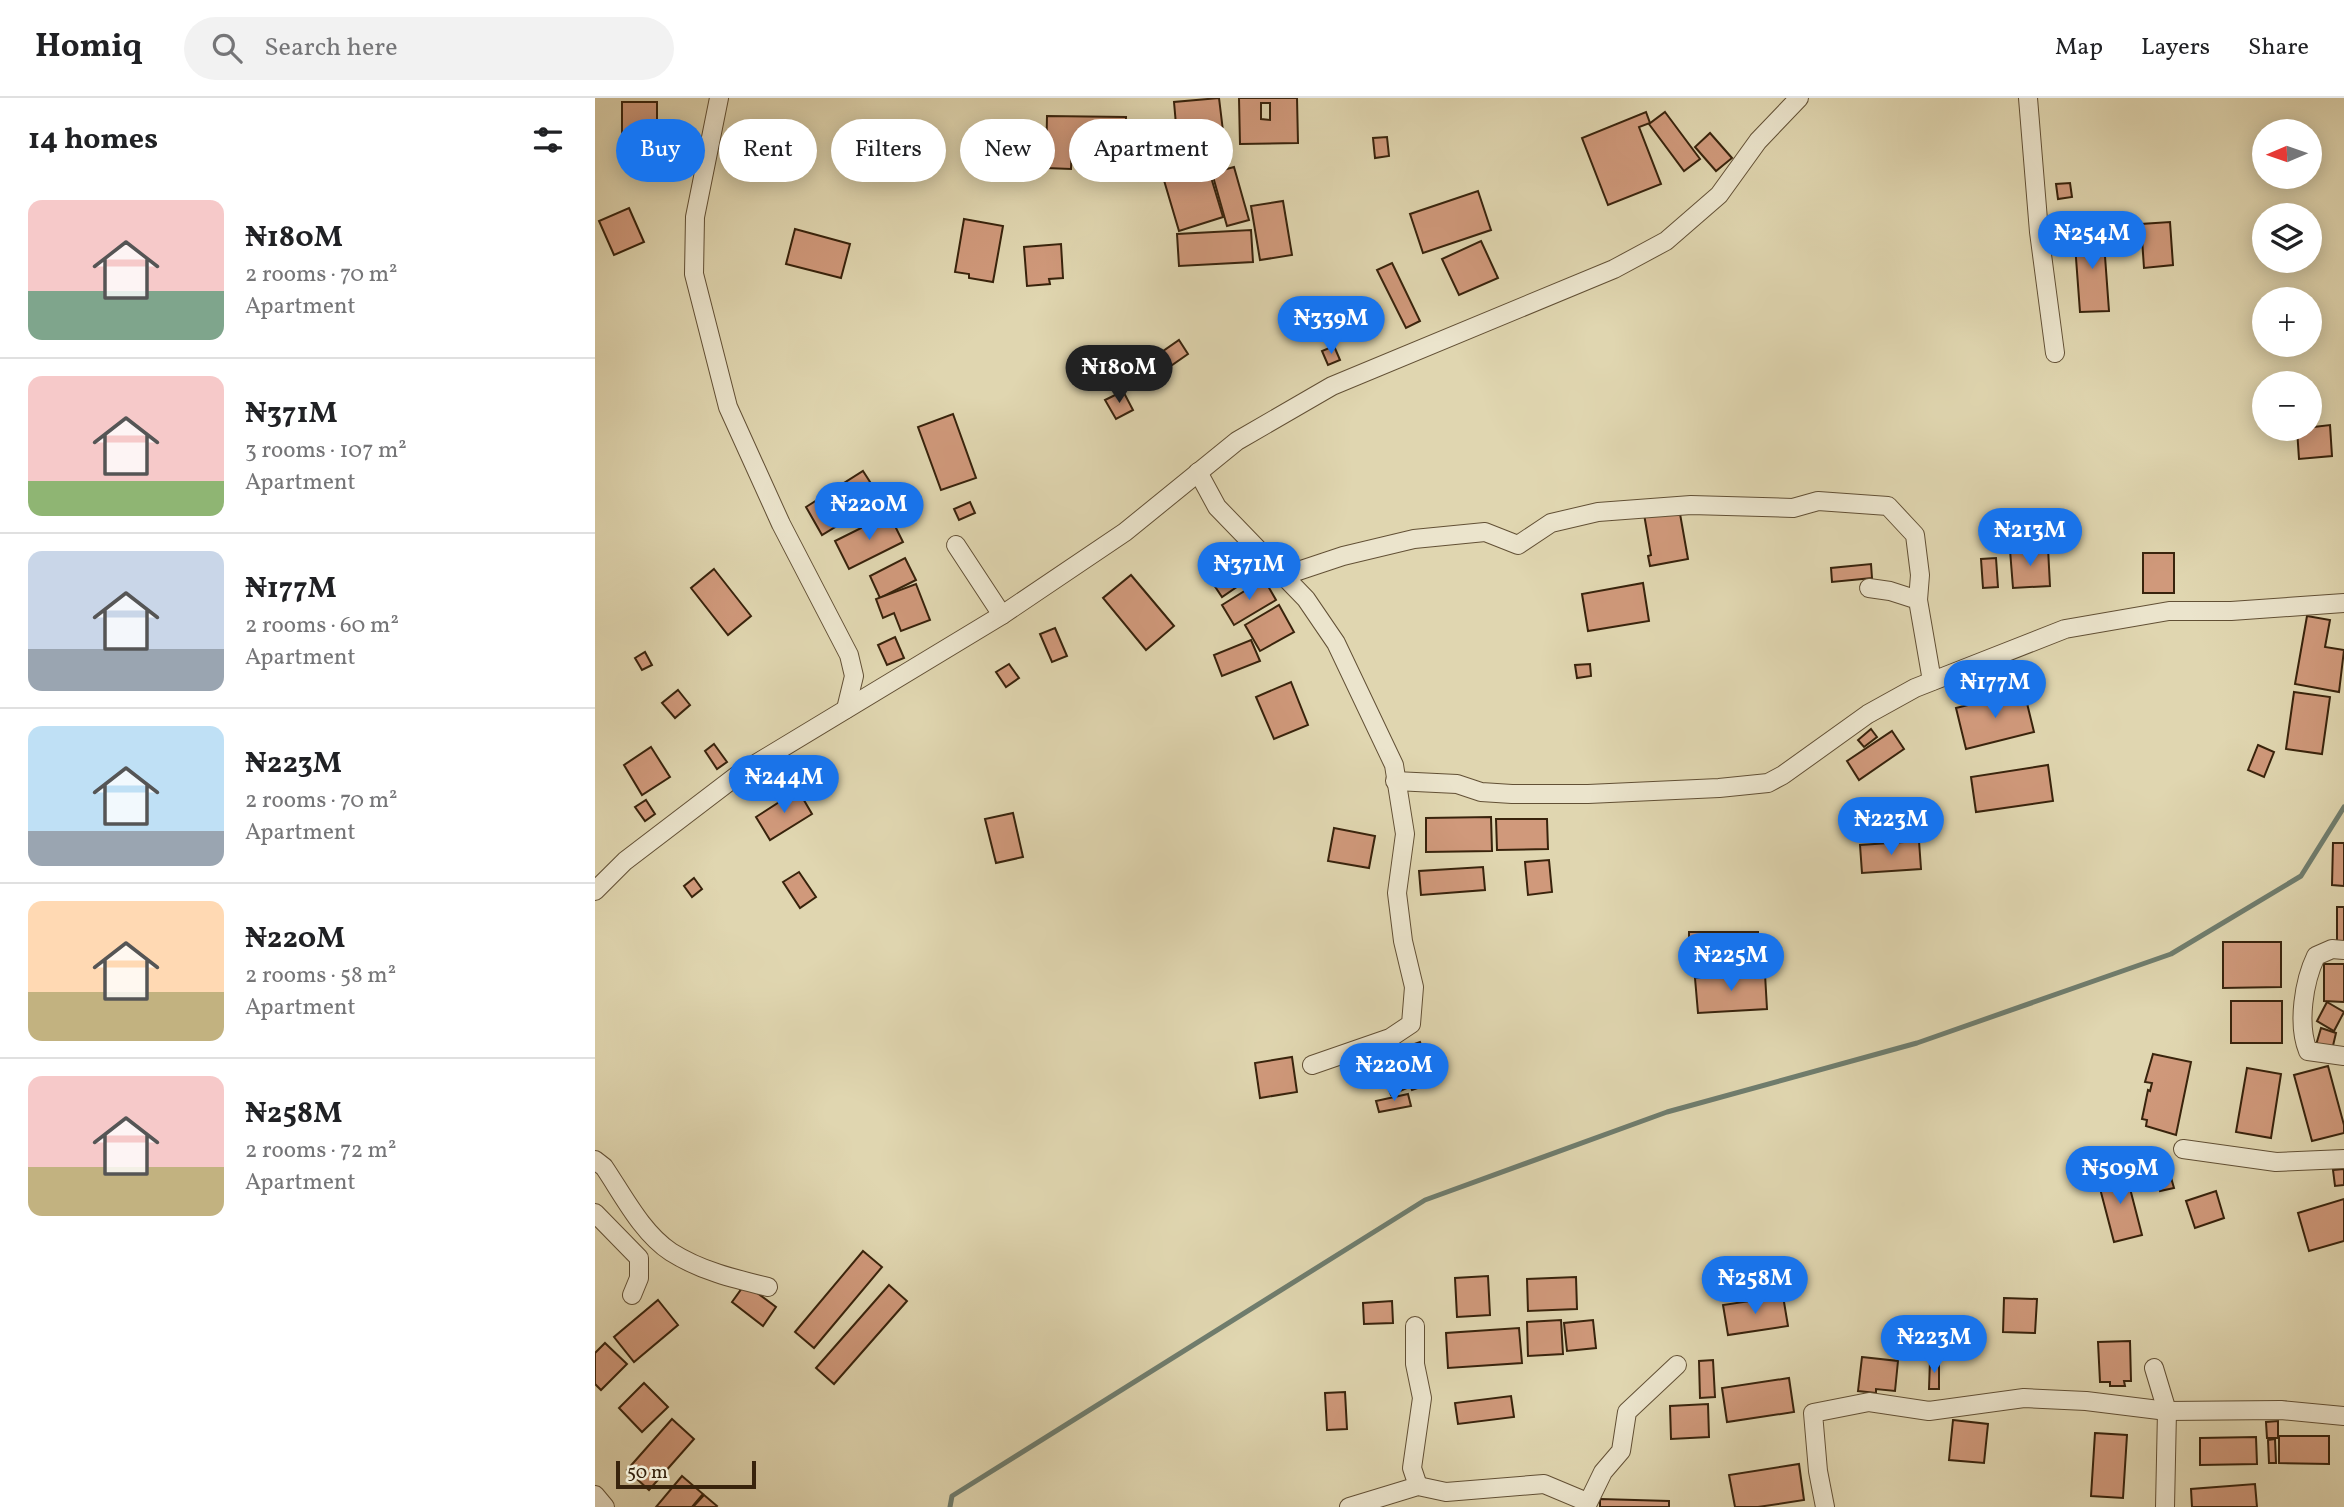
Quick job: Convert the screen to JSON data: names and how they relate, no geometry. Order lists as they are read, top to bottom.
{
  "scale_bar": "50 m",
  "north": "left",
  "page": {
    "header": "Homiq",
    "search": "Search here",
    "nav": ["Map", "Layers", "Share"],
    "heading": "14 homes",
    "map_buttons": ["+", "−"],
    "chip": [
      "Buy",
      "Rent",
      "Filters",
      "New",
      "Apartment"
    ],
    "list": [
      {
        "name": "₦180M",
        "note": "2 rooms · 70 m² · Apartment"
      },
      {
        "name": "₦371M",
        "note": "3 rooms · 107 m² · Apartment"
      },
      {
        "name": "₦177M",
        "note": "2 rooms · 60 m² · Apartment"
      },
      {
        "name": "₦223M",
        "note": "2 rooms · 70 m² · Apartment"
      },
      {
        "name": "₦220M",
        "note": "2 rooms · 58 m² · Apartment"
      },
      {
        "name": "₦258M",
        "note": "2 rooms · 72 m² · Apartment"
      }
    ],
    "price": [
      "₦254M",
      "₦339M",
      "₦180M",
      "₦220M",
      "₦213M",
      "₦371M",
      "₦177M",
      "₦244M",
      "₦223M",
      "₦225M",
      "₦220M",
      "₦509M",
      "₦258M",
      "₦223M"
    ],
    "scale": "50 m"
  }
}
